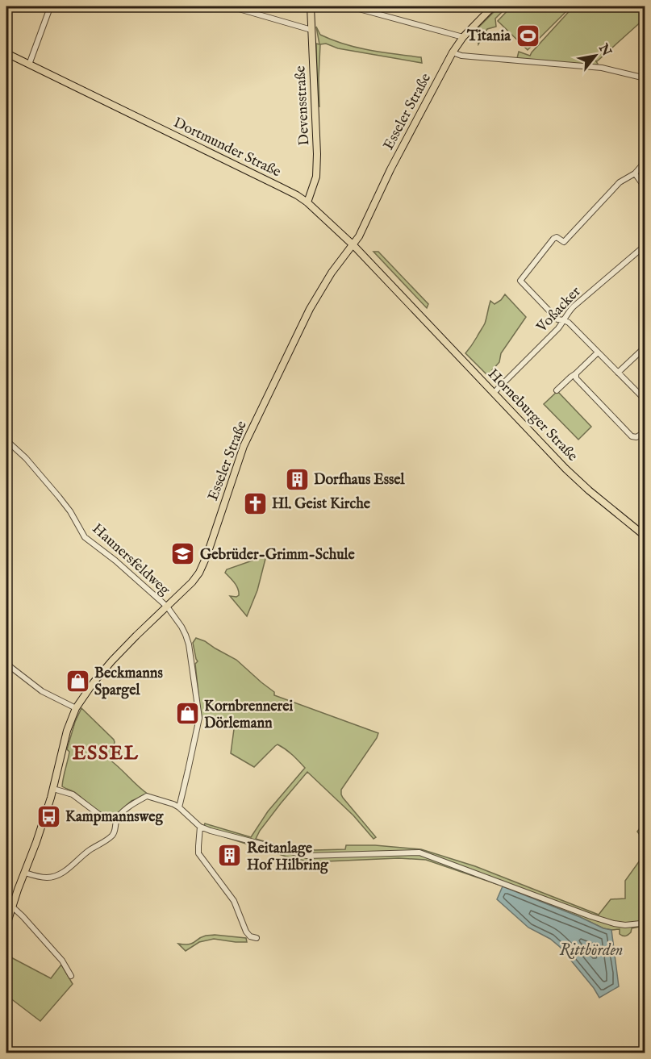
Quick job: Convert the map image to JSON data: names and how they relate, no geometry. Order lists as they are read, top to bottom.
{
  "streets": {
    "main road": [
      "Devensstraße",
      "Esseler Straße",
      "Dortmunder Straße",
      "Horneburger Straße"
    ],
    "street": ["Voßacker", "Haunersfeldweg"]
  },
  "crossings": [
    ["Devensstraße", "Dortmunder Straße"],
    ["Esseler Straße", "Dortmunder Straße"],
    ["Esseler Straße", "Haunersfeldweg"],
    ["Dortmunder Straße", "Horneburger Straße"],
    ["Voßacker", "Horneburger Straße"]
  ],
  "districts": ["ESSEL"],
  "water": ["Rittbörden"],
  "places": {
    "sports": ["Titania"],
    "building": ["Dorfhaus Essel", "Reitanlage Hof Hilbring"],
    "church": ["Hl. Geist Kirche"],
    "school or university": ["Gebrüder-Grimm-Schule"],
    "shop": ["Beckmanns Spargel", "Kornbrennerei Dörlemann"],
    "bus stop": ["Kampmannsweg"]
  },
  "north": "top right"
}
